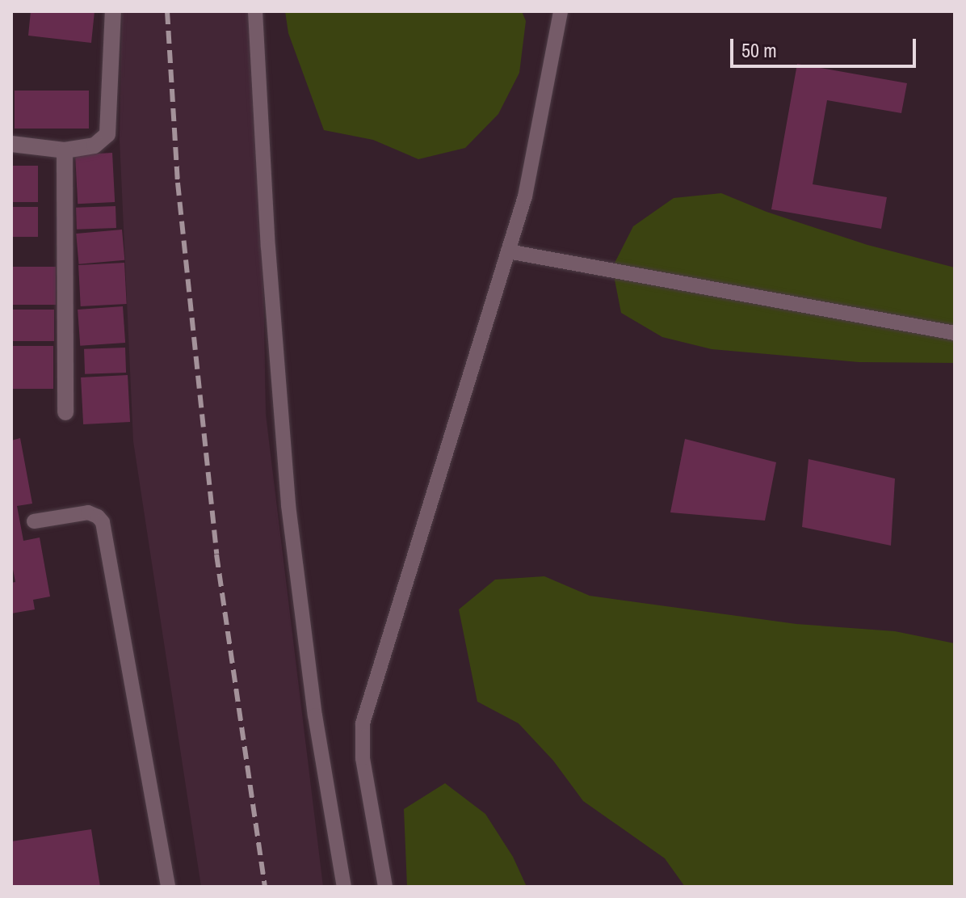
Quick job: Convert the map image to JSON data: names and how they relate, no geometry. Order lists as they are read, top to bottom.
{
  "scale_bar": "50 m"
}
